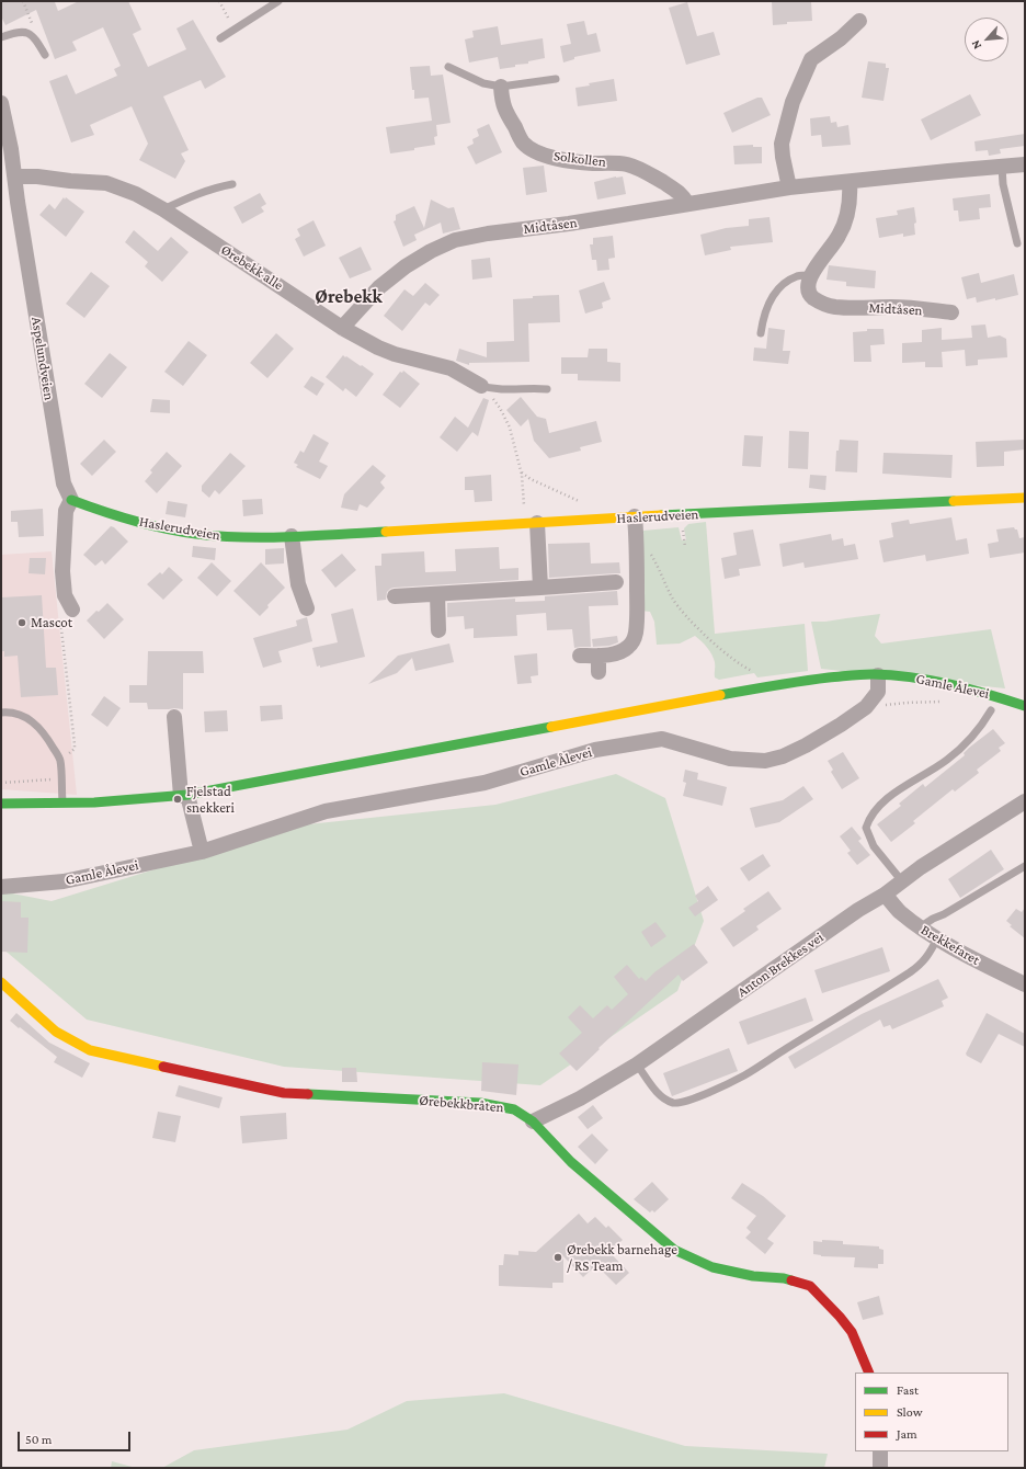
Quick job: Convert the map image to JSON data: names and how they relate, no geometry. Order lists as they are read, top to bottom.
{
  "streets": {
    "street": [
      "Solkollen",
      "Midtåsen",
      "Ørebekk alle",
      "Aspelundveien",
      "Haslerudveien",
      "Gamle Ålevei",
      "Brekkefaret",
      "Anton Brekkes vei",
      "Ørebekkbråten"
    ]
  },
  "crossings": [
    ["Solkollen", "Midtåsen"],
    ["Midtåsen", "Ørebekk alle"],
    ["Ørebekk alle", "Aspelundveien"],
    ["Aspelundveien", "Haslerudveien"],
    ["Brekkefaret", "Anton Brekkes vei"],
    ["Anton Brekkes vei", "Ørebekkbråten"]
  ],
  "districts": ["Ørebekk"],
  "places": ["Mascot", "Fjelstad snekkeri", "Ørebekk barnehage / RS Team"],
  "legend": ["Fast", "Slow", "Jam"],
  "scale_bar": "50 m",
  "north": "bottom left"
}
